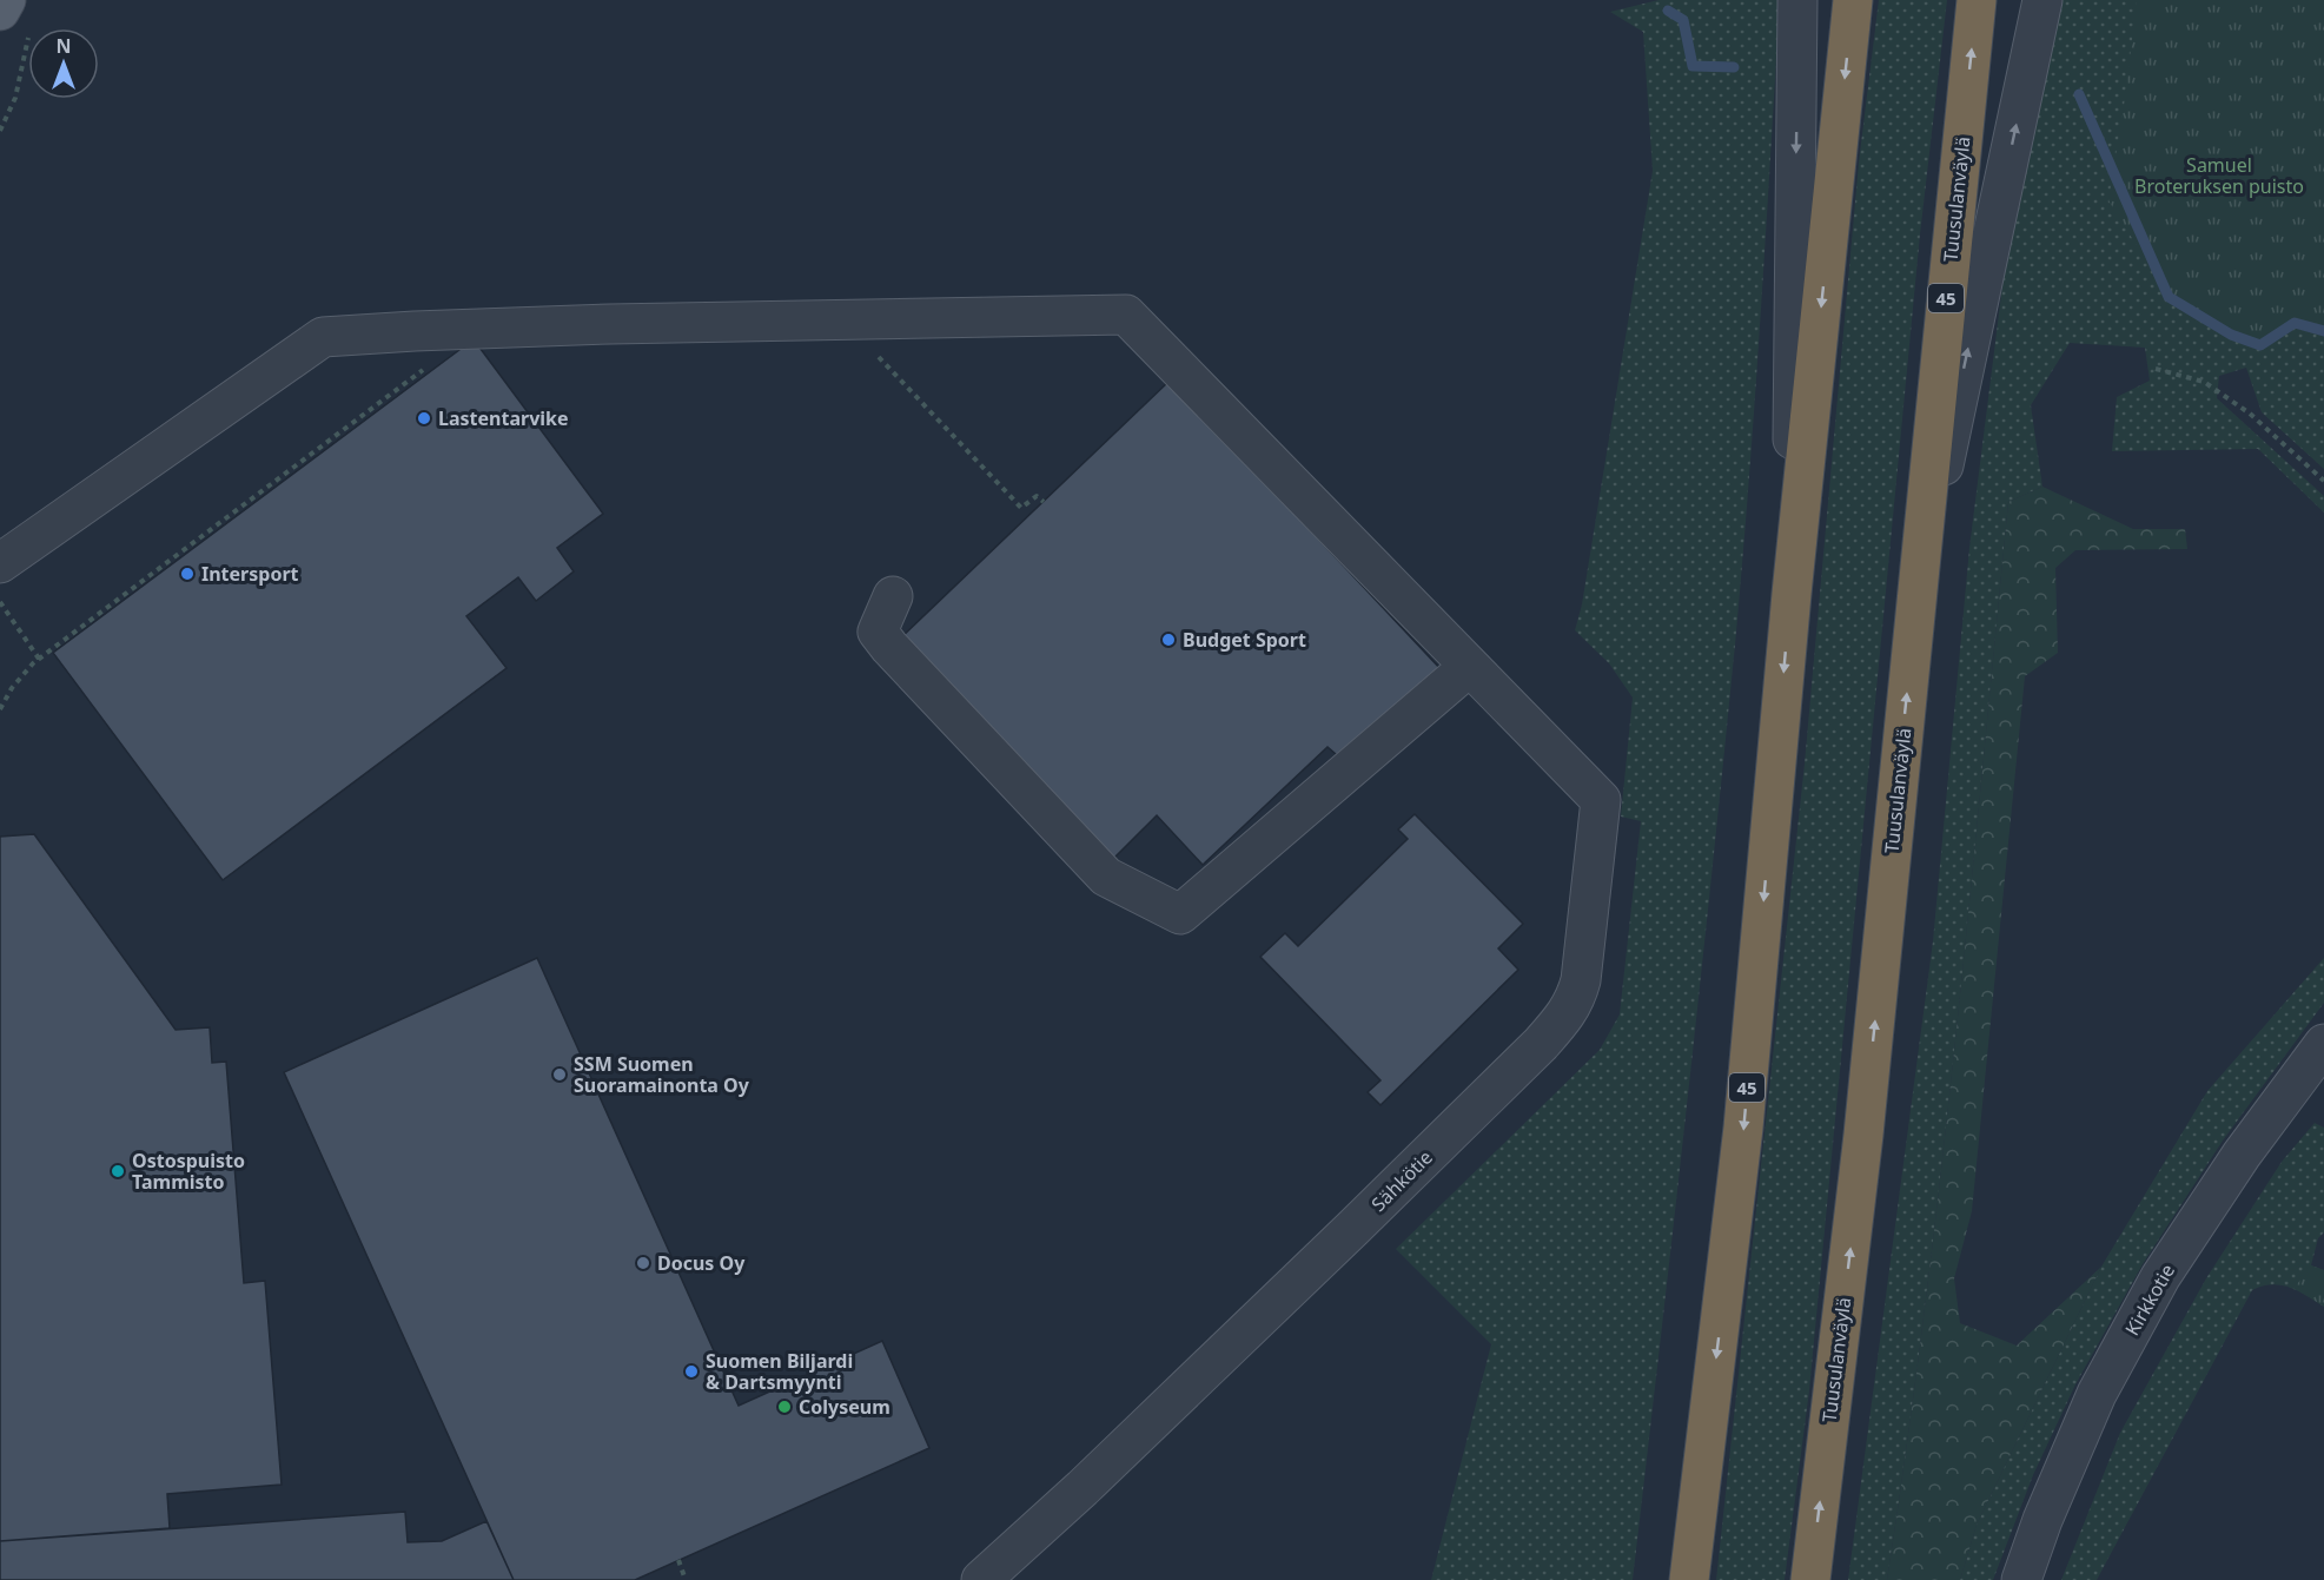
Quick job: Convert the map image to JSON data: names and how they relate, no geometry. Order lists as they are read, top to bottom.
{
  "streets": {
    "highway": ["Tuusulanväylä", "45"],
    "street": ["Sähkötie", "Kirkkotie"]
  },
  "parks": ["Samuel Broteruksen puisto"],
  "places": [
    "Lastentarvike",
    "Intersport",
    "Budget Sport",
    "SSM Suomen Suoramainonta Oy",
    "Ostospuisto Tammisto",
    "Docus Oy",
    "Suomen Biljardi & Dartsmyynti",
    "Colyseum"
  ],
  "north": "top"
}
